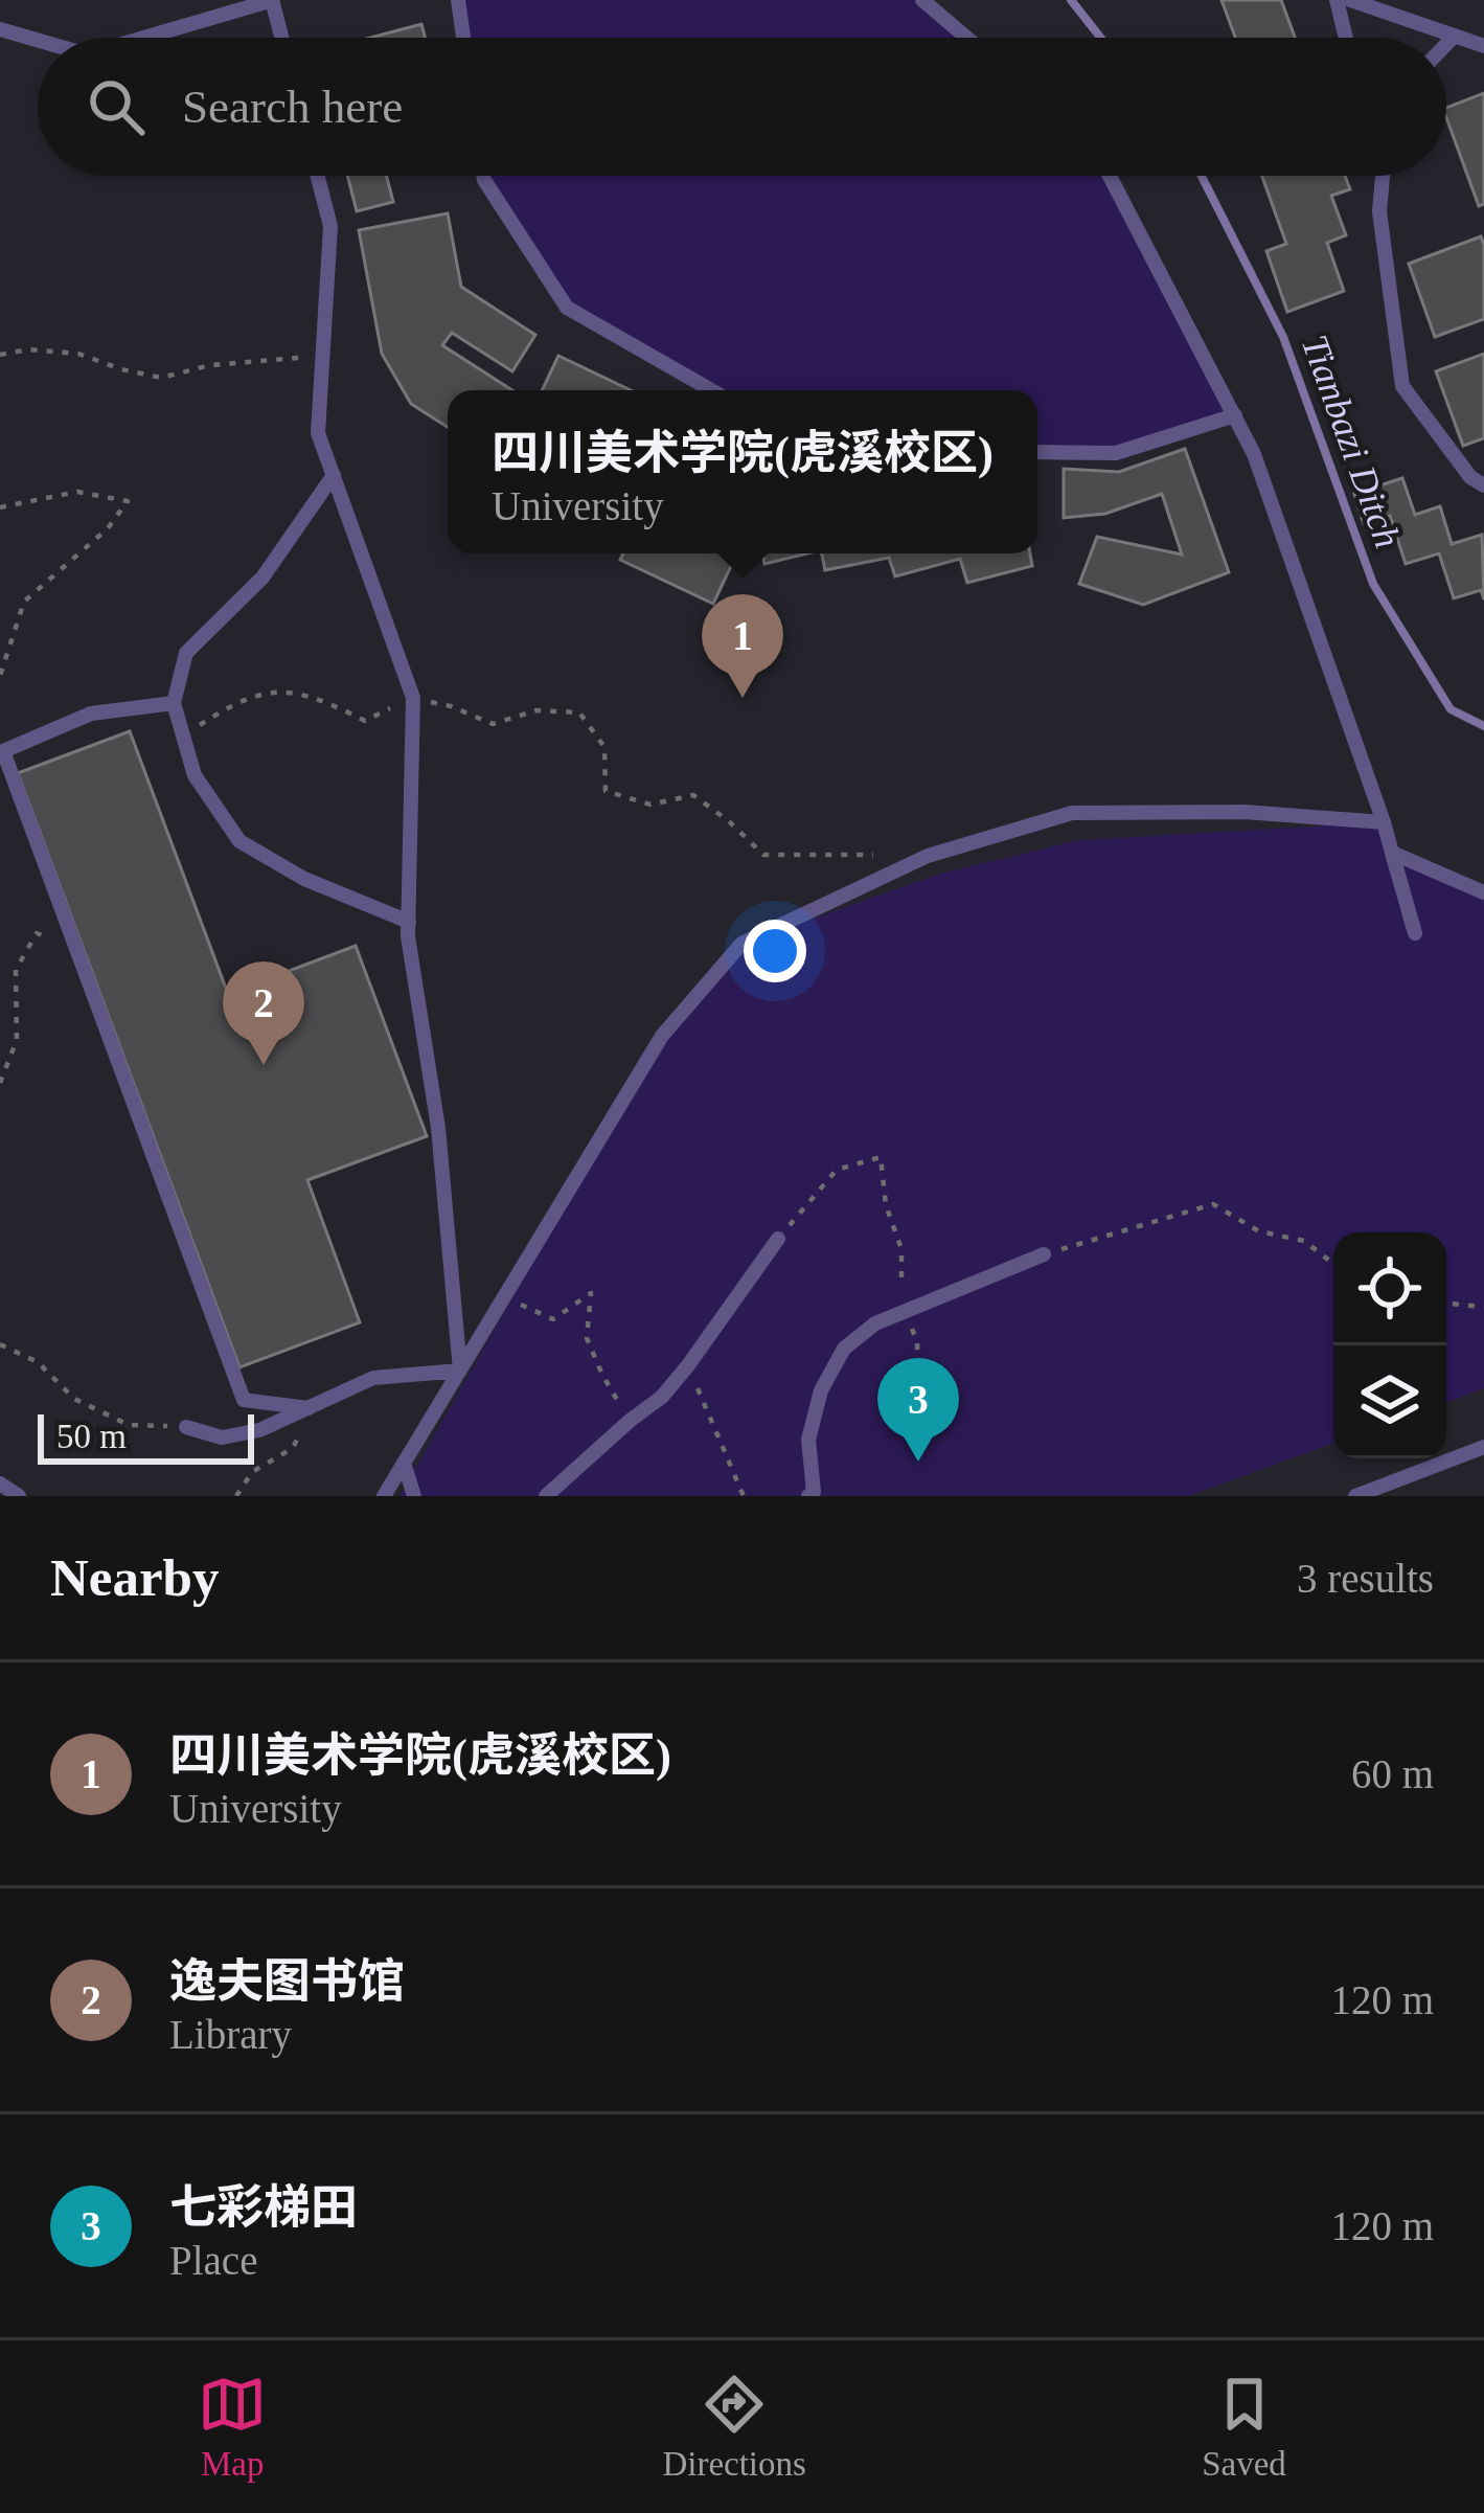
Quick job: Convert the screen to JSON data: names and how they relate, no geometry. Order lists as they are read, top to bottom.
{
  "water": ["Tianbazi Ditch"],
  "scale_bar": "50 m",
  "page": {
    "search": "Search here",
    "popup": ["四川美术学院(虎溪校区)", "University"],
    "pins": ["1", "2", "3"],
    "scale": "50 m",
    "heading": ["Nearby", "3 results"],
    "list": [
      {
        "mark": "1",
        "name": "四川美术学院(虎溪校区)",
        "note": "University",
        "value": "60 m"
      },
      {
        "mark": "2",
        "name": "逸夫图书馆",
        "note": "Library",
        "value": "120 m"
      },
      {
        "mark": "3",
        "name": "七彩梯田",
        "note": "Place",
        "value": "120 m"
      }
    ],
    "nav": ["Map", "Directions", "Saved"]
  }
}
